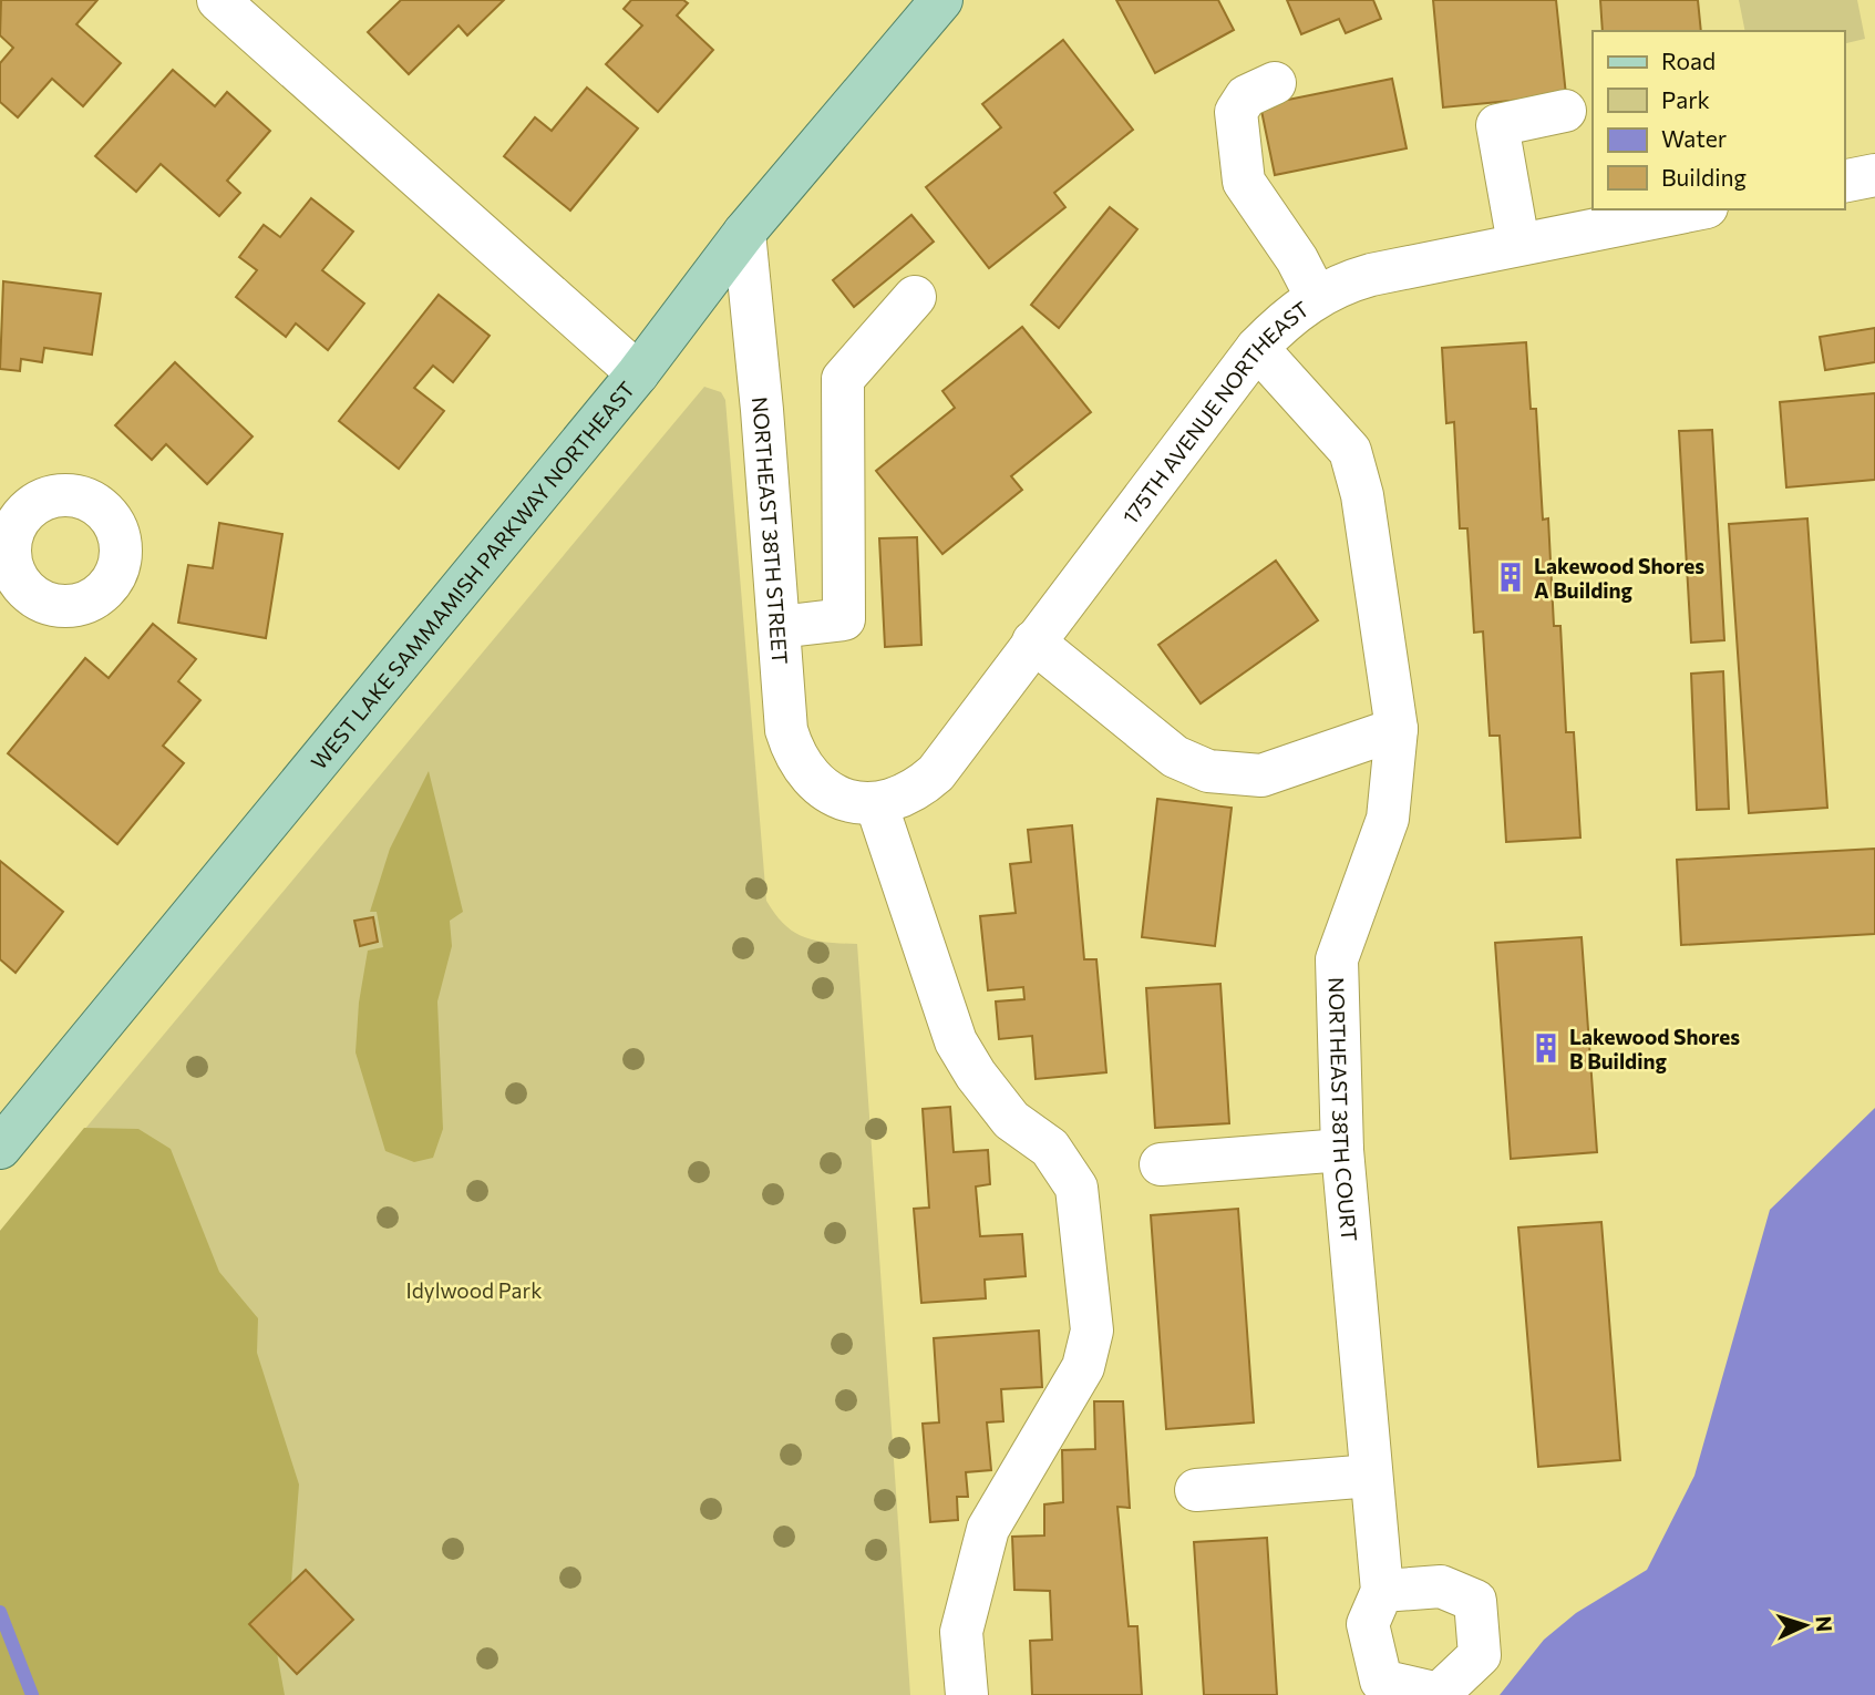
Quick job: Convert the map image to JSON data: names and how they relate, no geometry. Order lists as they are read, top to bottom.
{
  "streets": {
    "main road": ["WEST LAKE SAMMAMISH PARKWAY NORTHEAST"],
    "street": ["175TH AVENUE NORTHEAST", "NORTHEAST 38TH STREET", "NORTHEAST 38TH COURT"]
  },
  "crossings": [
    ["175TH AVENUE NORTHEAST", "NORTHEAST 38TH STREET"],
    ["175TH AVENUE NORTHEAST", "NORTHEAST 38TH COURT"],
    ["NORTHEAST 38TH STREET", "WEST LAKE SAMMAMISH PARKWAY NORTHEAST"]
  ],
  "parks": ["Idylwood Park"],
  "places": {
    "building": ["Lakewood Shores A Building", "Lakewood Shores B Building"]
  },
  "legend": [
    "Road",
    "Park",
    "Water",
    "Building"
  ],
  "north": "right"
}
